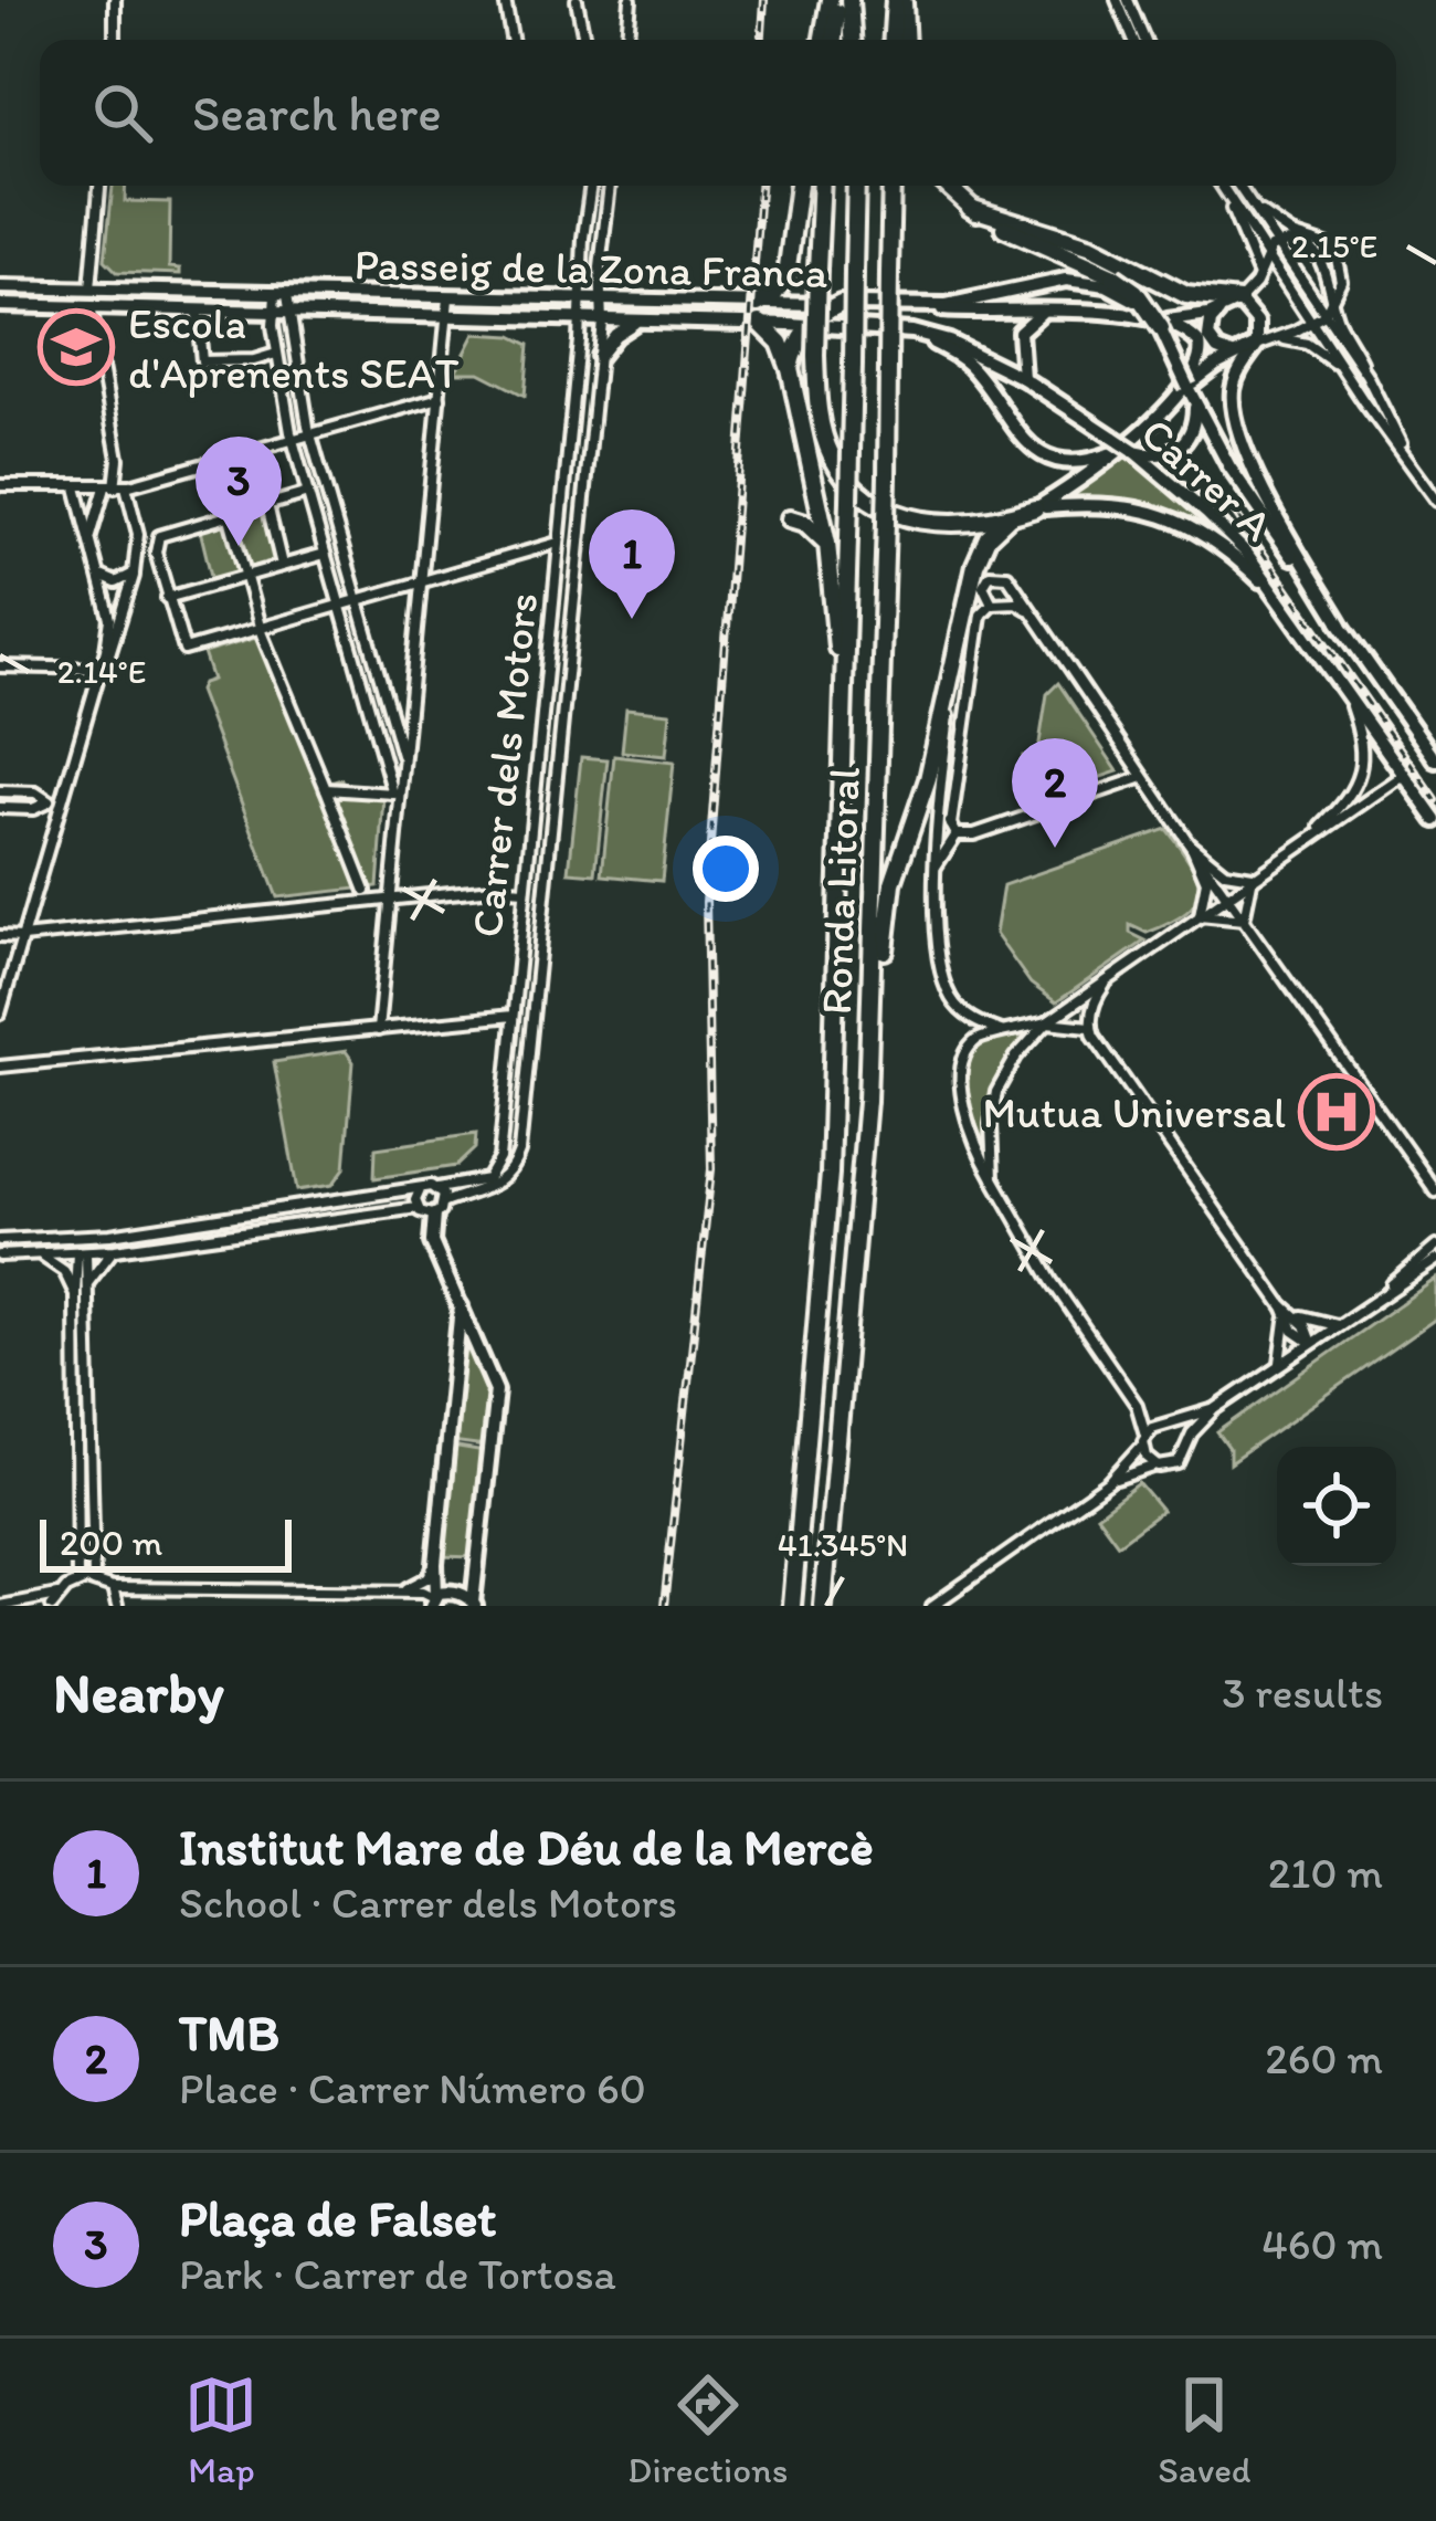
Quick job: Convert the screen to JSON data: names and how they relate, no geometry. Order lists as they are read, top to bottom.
{
  "streets": {
    "highway": ["Ronda Litoral"],
    "main road": ["Passeig de la Zona Franca", "Carrer A"],
    "street": ["Carrer dels Motors"]
  },
  "crossings": [
    ["Passeig de la Zona Franca", "Carrer A"],
    ["Passeig de la Zona Franca", "Carrer dels Motors"]
  ],
  "places": {
    "school or university": ["Escola d'Aprenents SEAT"],
    "hospital": ["Mutua Universal"]
  },
  "scale_bar": "200 m",
  "page": {
    "search": "Search here",
    "pins": ["3", "1", "2"],
    "scale": "200 m",
    "heading": ["Nearby", "3 results"],
    "list": [
      {
        "mark": "1",
        "name": "Institut Mare de Déu de la Mercè",
        "note": "School · Carrer dels Motors",
        "value": "210 m"
      },
      {
        "mark": "2",
        "name": "TMB",
        "note": "Place · Carrer Número 60",
        "value": "260 m"
      },
      {
        "mark": "3",
        "name": "Plaça de Falset",
        "note": "Park · Carrer de Tortosa",
        "value": "460 m"
      }
    ],
    "nav": ["Map", "Directions", "Saved"]
  },
  "coordinates": ["2.15°E", "2.14°E", "41.345°N"]
}
